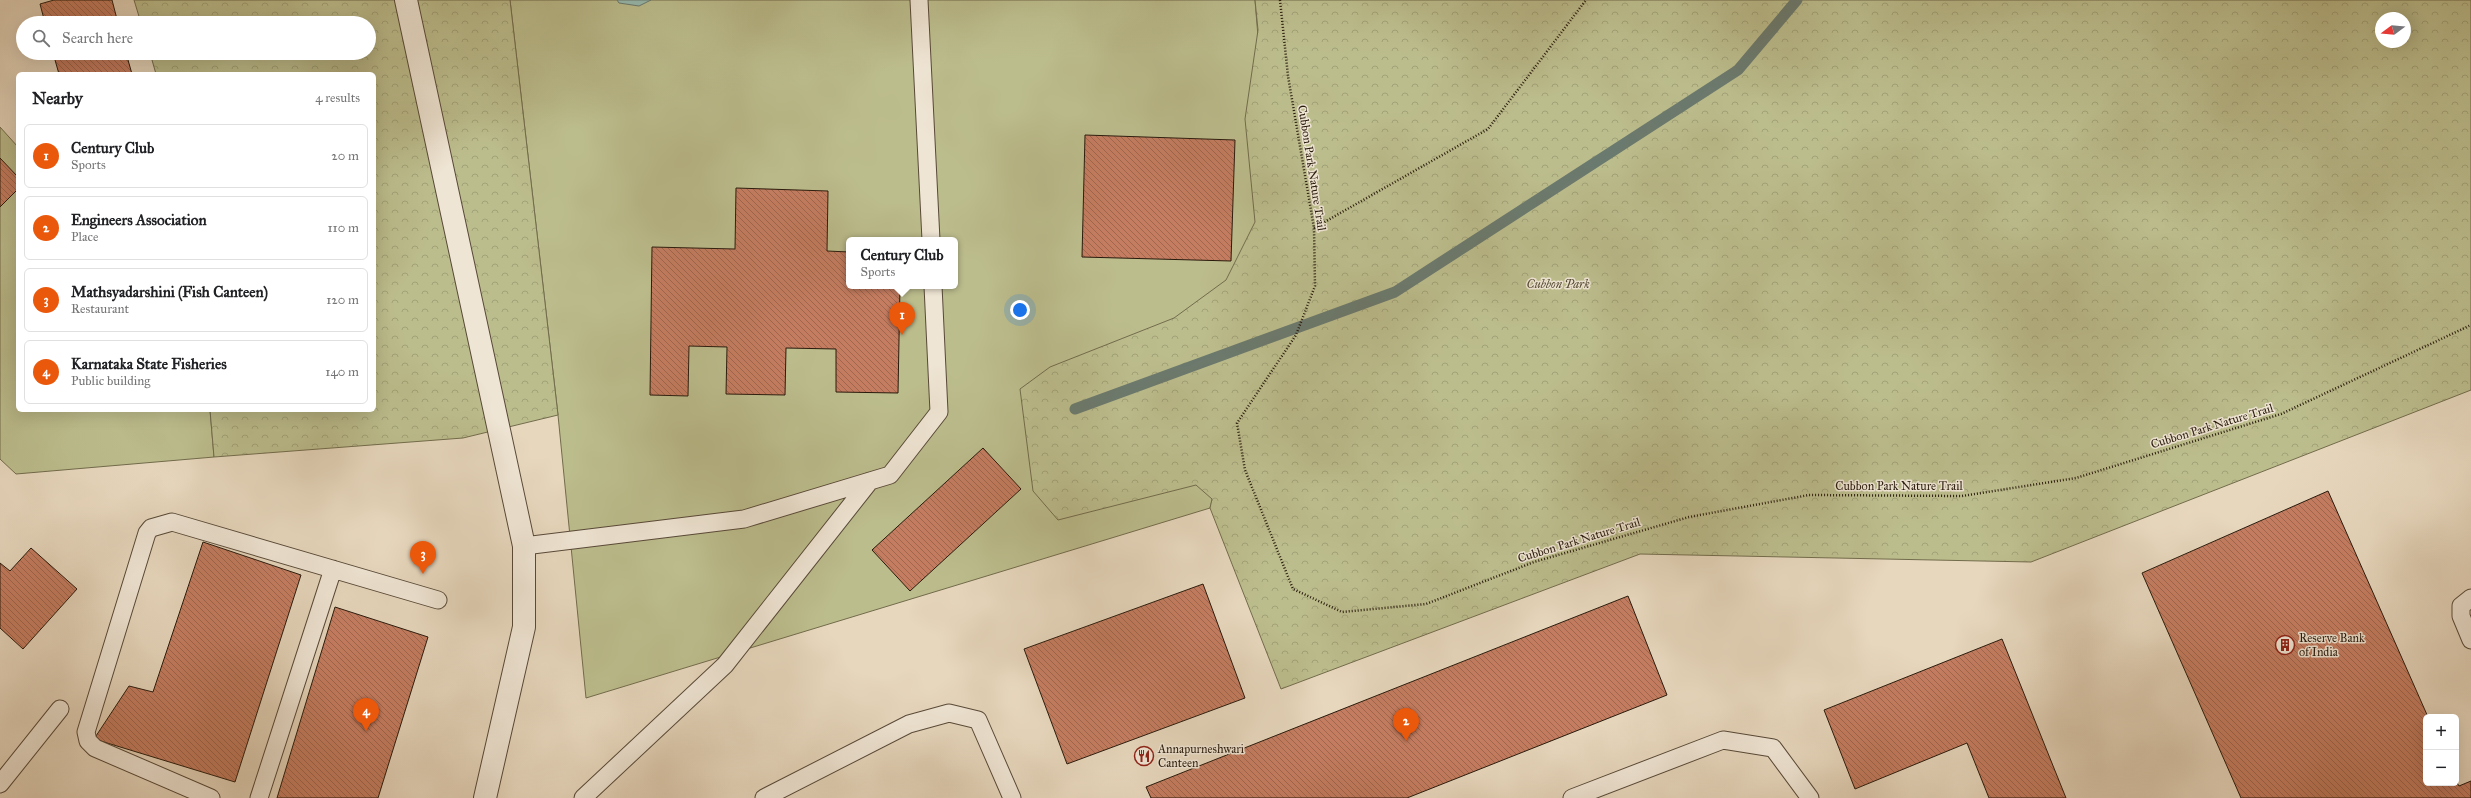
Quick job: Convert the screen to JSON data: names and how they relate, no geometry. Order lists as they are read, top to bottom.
{
  "streets": {
    "path": ["Cubbon Park Nature Trail"]
  },
  "parks": ["Cubbon Park"],
  "places": {
    "building": ["Reserve Bank of India"],
    "restaurant": ["Annapurneshwari Canteen"]
  },
  "north": "left",
  "page": {
    "search": "Search here",
    "heading": ["Nearby", "4 results"],
    "list": [
      {
        "mark": "1",
        "name": "Century Club",
        "note": "Sports",
        "value": "20 m"
      },
      {
        "mark": "2",
        "name": "Engineers Association",
        "note": "Place",
        "value": "110 m"
      },
      {
        "mark": "3",
        "name": "Mathsyadarshini (Fish Canteen)",
        "note": "Restaurant",
        "value": "120 m"
      },
      {
        "mark": "4",
        "name": "Karnataka State Fisheries",
        "note": "Public building",
        "value": "140 m"
      }
    ],
    "popup": ["Century Club", "Sports"],
    "pins": [
      "1",
      "3",
      "4",
      "2"
    ],
    "map_buttons": ["+", "−"]
  }
}
